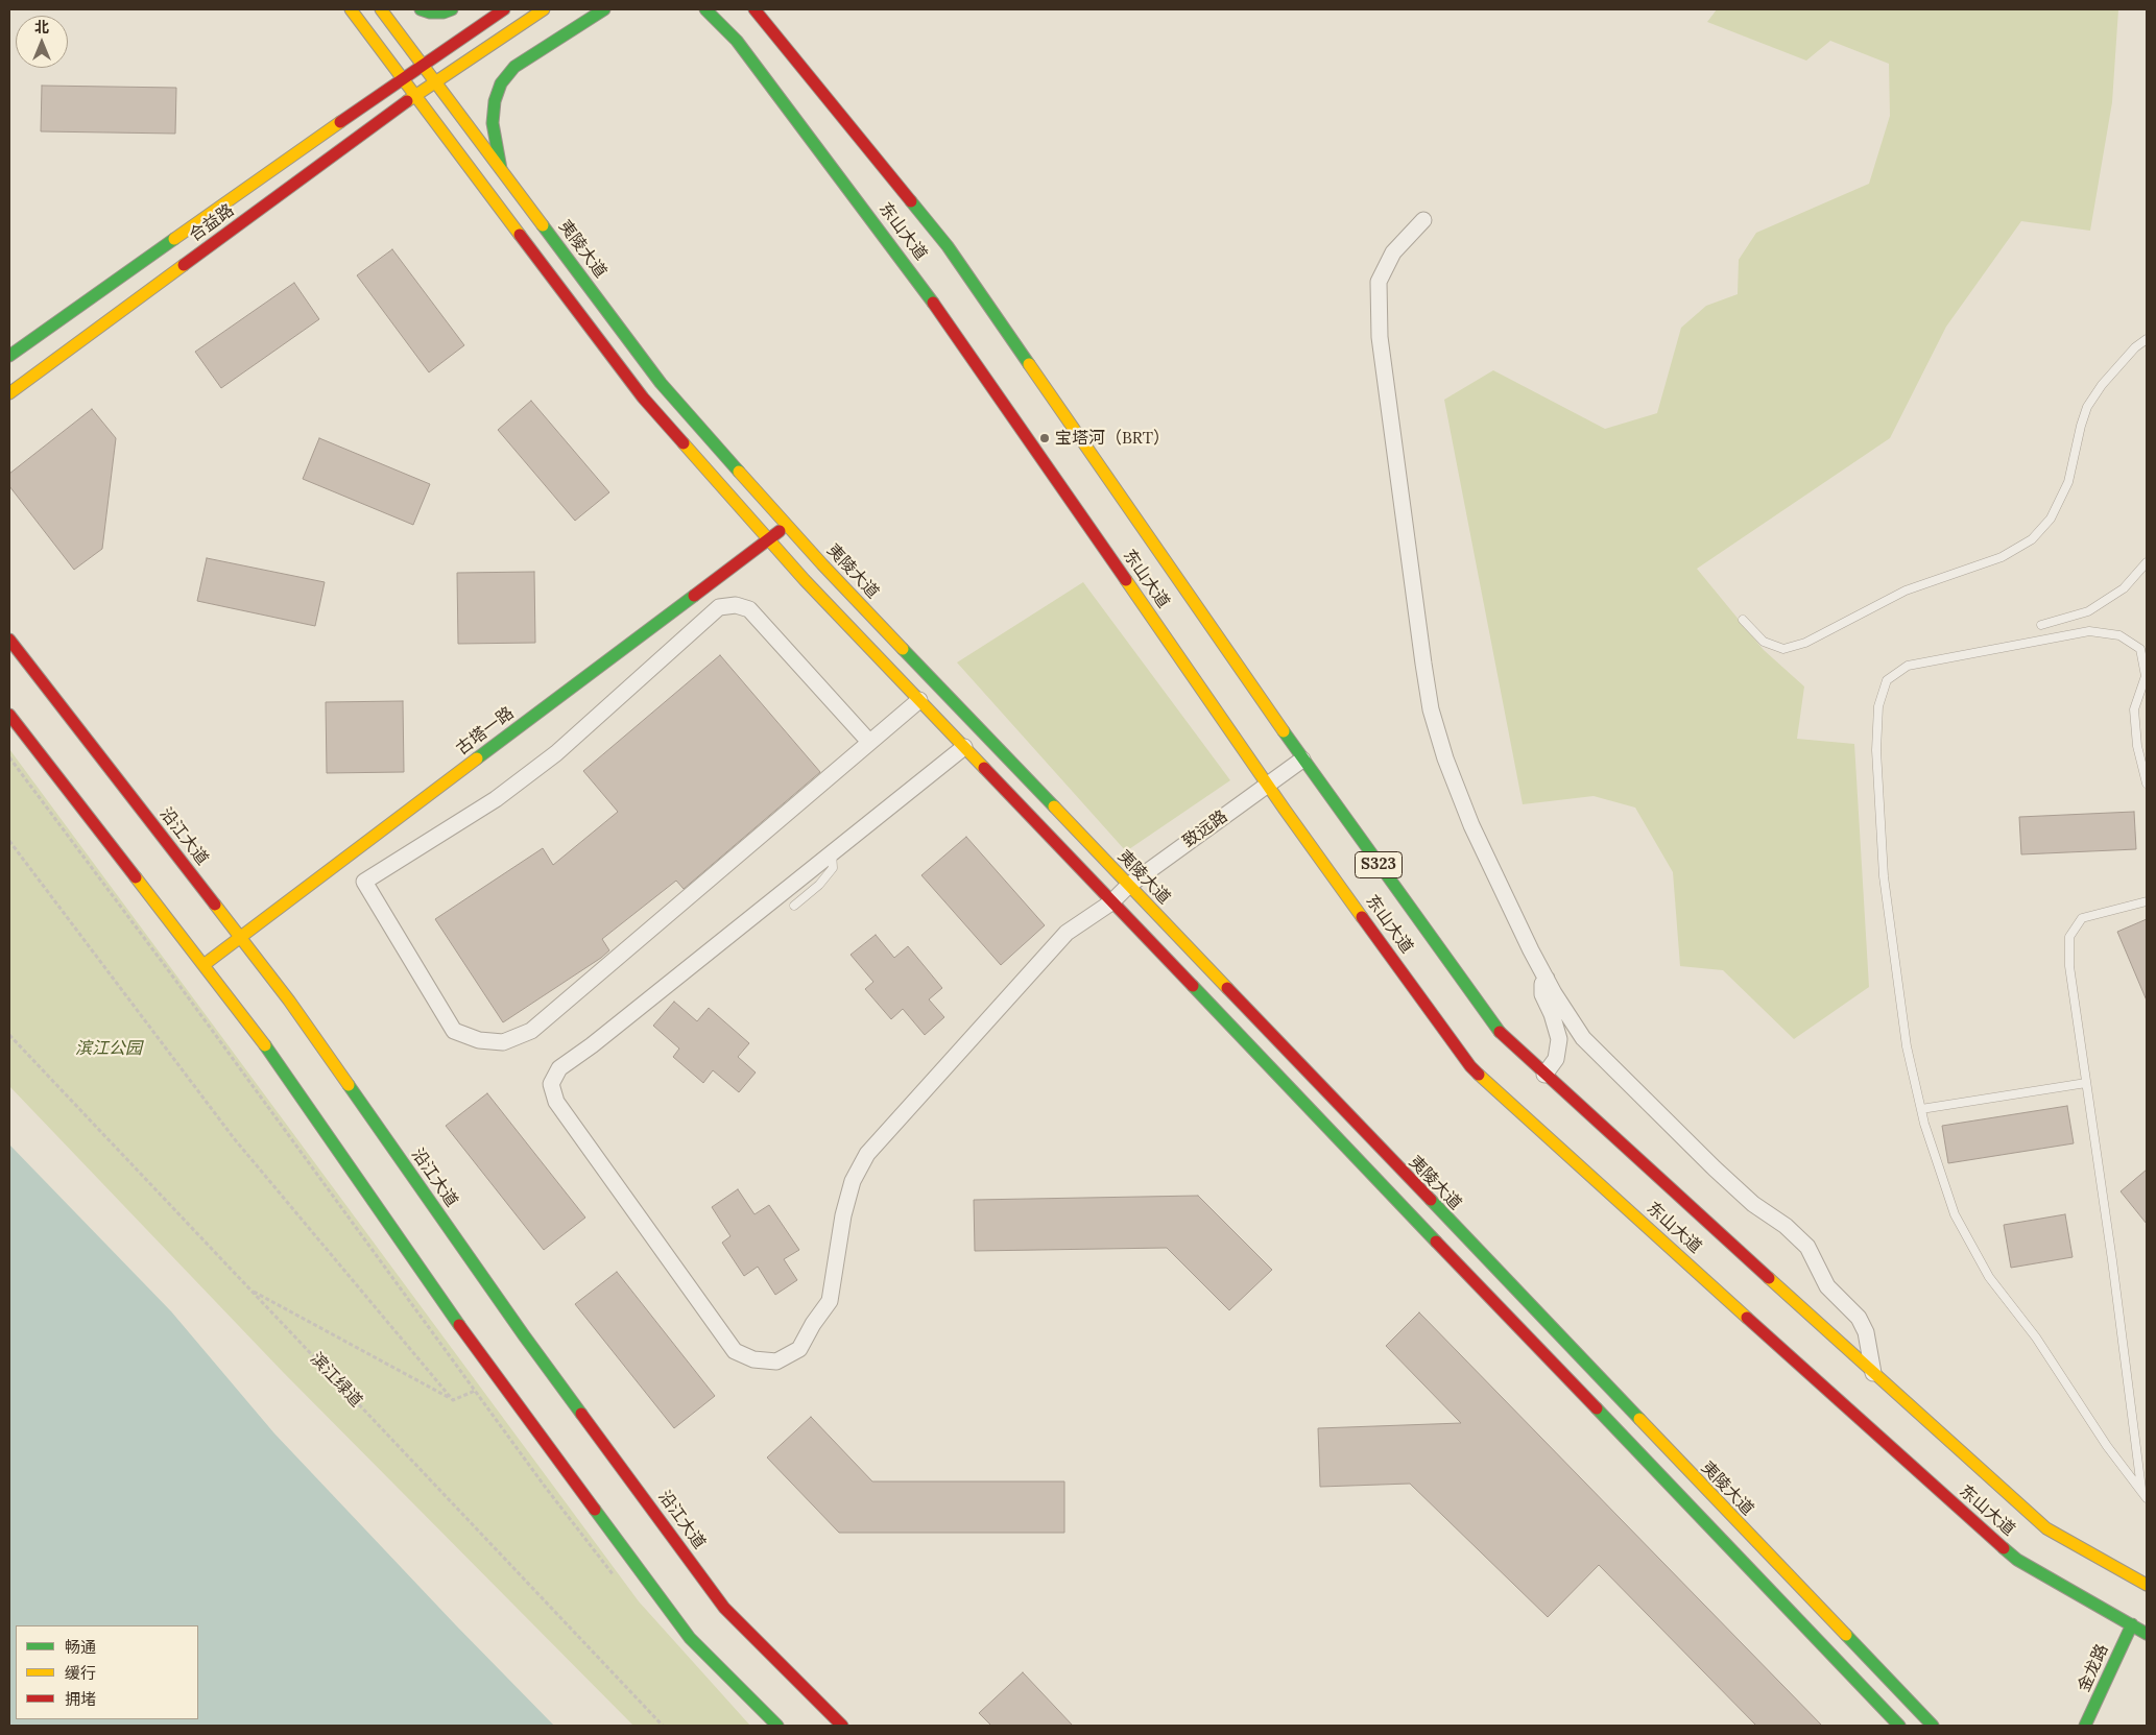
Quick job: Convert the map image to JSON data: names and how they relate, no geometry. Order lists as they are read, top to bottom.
{
  "streets": {
    "main road": [
      "合益路",
      "东山大道",
      "夷陵大道",
      "古塔一路",
      "沿江大道",
      "S323",
      "金龙路"
    ],
    "street": ["致远路"],
    "path": ["滨江绿道"]
  },
  "crossings": [
    ["合益路", "夷陵大道"],
    ["东山大道", "致远路"],
    ["东山大道", "金龙路"],
    ["夷陵大道", "古塔一路"],
    ["夷陵大道", "致远路"],
    ["古塔一路", "沿江大道"]
  ],
  "parks": ["滨江公园"],
  "places": ["宝塔河（BRT）"],
  "legend": ["畅通", "缓行", "拥堵"],
  "north": "top"
}
